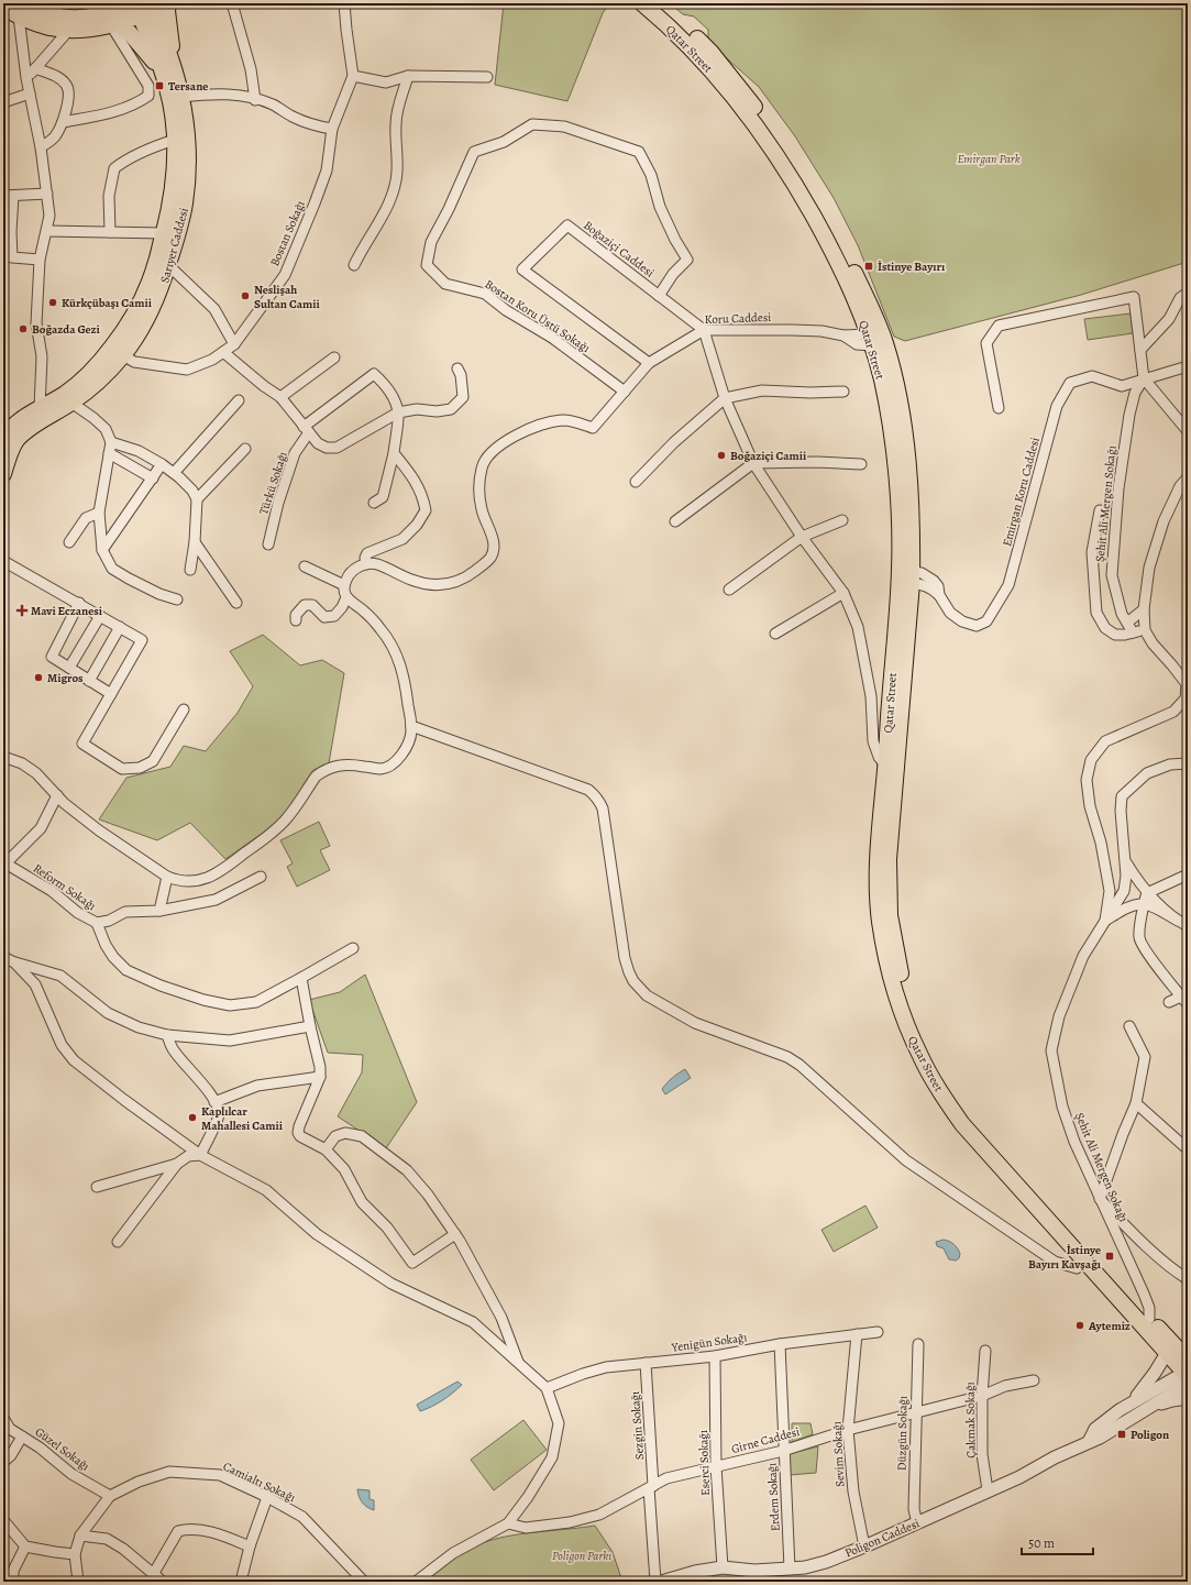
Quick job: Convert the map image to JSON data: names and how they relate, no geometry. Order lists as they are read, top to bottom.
{
  "streets": {
    "main road": ["Qatar Street", "Sarıyer Caddesi"],
    "street": [
      "Bostan Sokağı",
      "Boğaziçi Caddesi",
      "Bostan Koru Üstü Sokağı",
      "Koru Caddesi",
      "Türkü Sokağı",
      "Emirgan Koru Caddesi",
      "Şehit Ali Mergen Sokağı",
      "Reform Sokağı",
      "Yenigün Sokağı",
      "Çakmak Sokağı",
      "Sezgin Sokağı",
      "Düzgün Sokağı",
      "Girne Caddesi",
      "Güzel Sokağı",
      "Sevim Sokağı",
      "Eserci Sokağı",
      "Camialtı Sokağı",
      "Erdem Sokağı",
      "Poligon Caddesi"
    ]
  },
  "crossings": [
    ["Qatar Street", "Koru Caddesi"],
    ["Qatar Street", "Emirgan Koru Caddesi"],
    ["Qatar Street", "Şehit Ali Mergen Sokağı"],
    ["Qatar Street", "Poligon Caddesi"],
    ["Bostan Sokağı", "Sarıyer Caddesi"],
    ["Boğaziçi Caddesi", "Bostan Koru Üstü Sokağı"],
    ["Boğaziçi Caddesi", "Koru Caddesi"],
    ["Bostan Koru Üstü Sokağı", "Koru Caddesi"],
    ["Emirgan Koru Caddesi", "Şehit Ali Mergen Sokağı"],
    ["Yenigün Sokağı", "Sezgin Sokağı"],
    ["Yenigün Sokağı", "Sevim Sokağı"],
    ["Yenigün Sokağı", "Eserci Sokağı"],
    ["Yenigün Sokağı", "Erdem Sokağı"],
    ["Çakmak Sokağı", "Girne Caddesi"],
    ["Çakmak Sokağı", "Poligon Caddesi"],
    ["Sezgin Sokağı", "Girne Caddesi"],
    ["Düzgün Sokağı", "Girne Caddesi"],
    ["Düzgün Sokağı", "Poligon Caddesi"],
    ["Girne Caddesi", "Sevim Sokağı"],
    ["Girne Caddesi", "Eserci Sokağı"],
    ["Girne Caddesi", "Erdem Sokağı"],
    ["Güzel Sokağı", "Camialtı Sokağı"],
    ["Sevim Sokağı", "Poligon Caddesi"],
    ["Eserci Sokağı", "Poligon Caddesi"],
    ["Erdem Sokağı", "Poligon Caddesi"]
  ],
  "parks": ["Emirgan Park", "Poligon Parkı"],
  "places": {
    "transit": [
      "Tersane",
      "İstinye Bayırı",
      "İstinye Bayırı Kavşağı",
      "Poligon"
    ],
    "other": [
      "Neslişah Sultan Camii",
      "Kürkçübaşı Camii",
      "Boğazda Gezi",
      "Boğaziçi Camii",
      "Migros",
      "Kaplılcar Mahallesi Camii",
      "Aytemiz"
    ],
    "health": ["Mavi Eczanesi"]
  },
  "scale_bar": "50 m"
}
